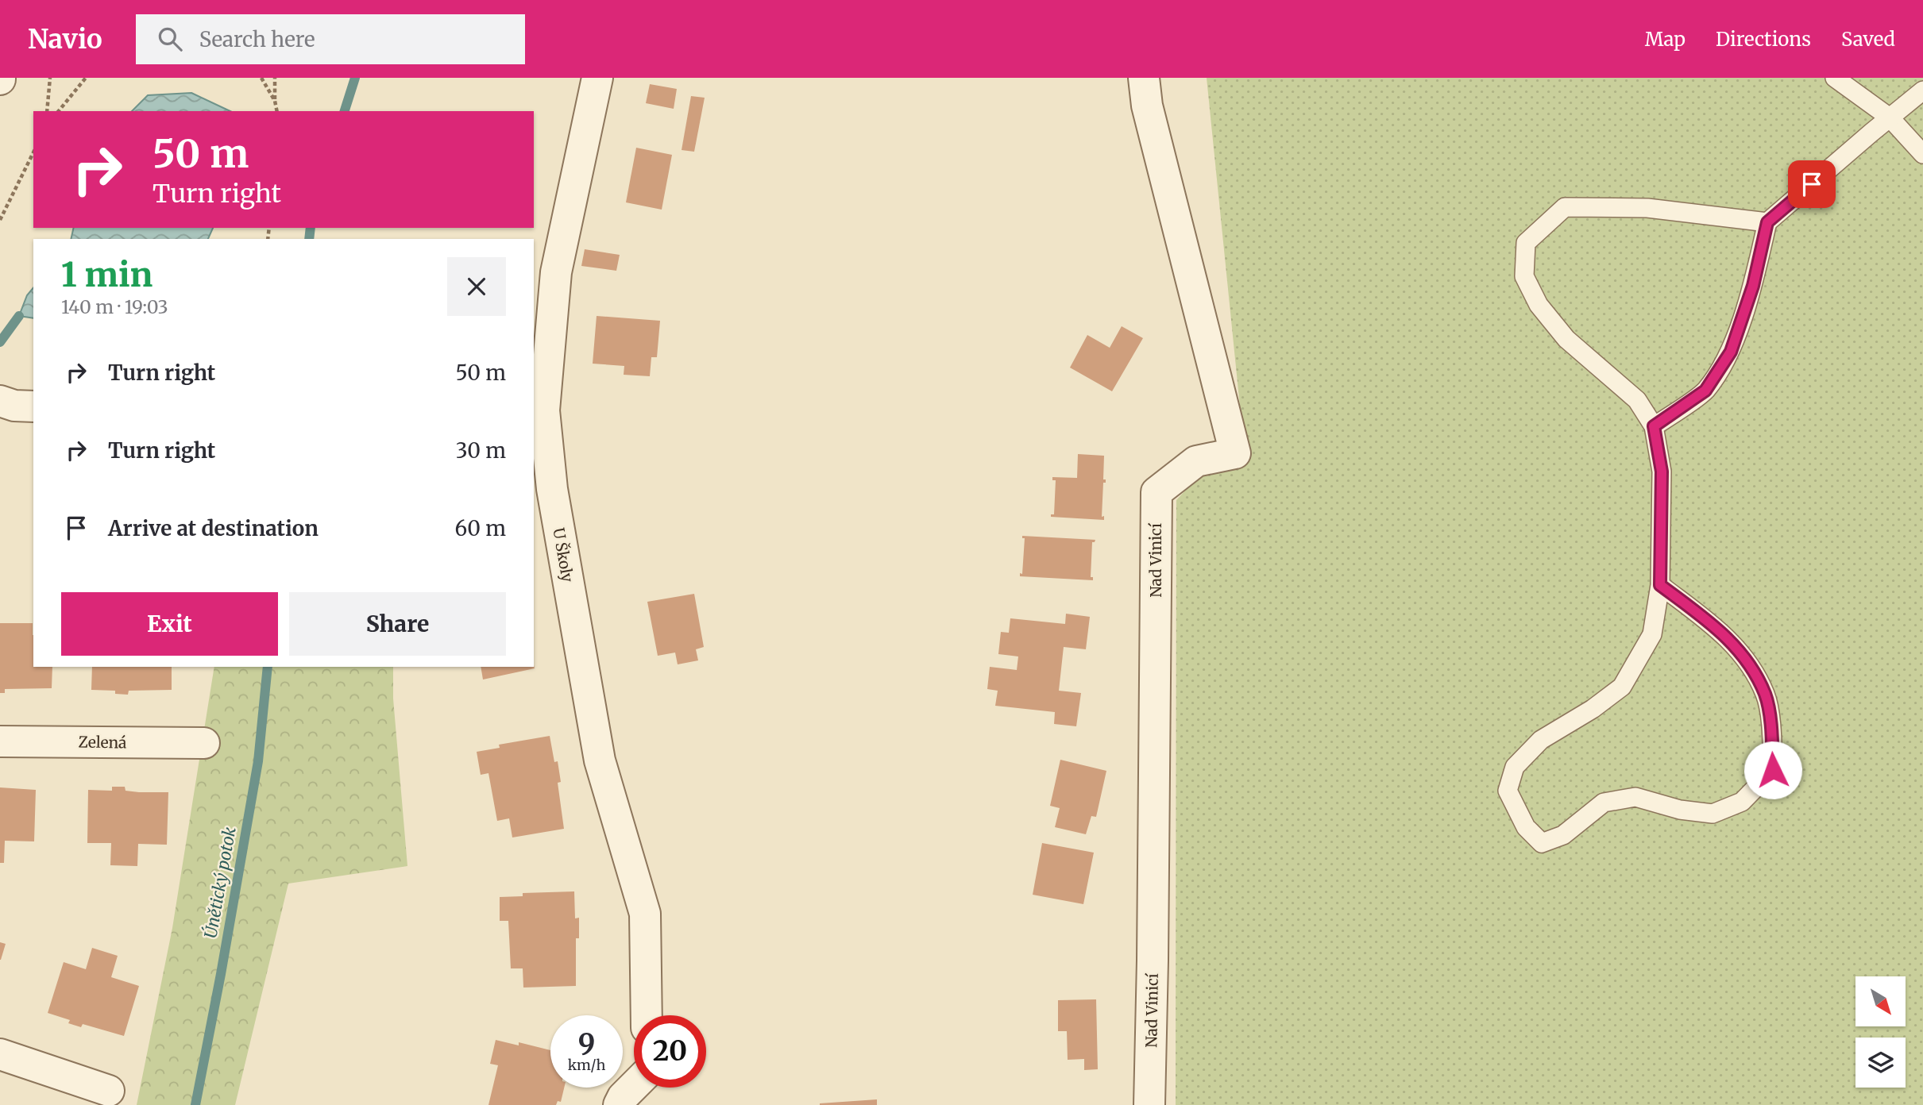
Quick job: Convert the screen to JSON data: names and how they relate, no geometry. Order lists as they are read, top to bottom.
{
  "streets": {
    "street": ["U Školy", "Nad Vinicí", "Zelená"]
  },
  "water": ["Únětický potok"],
  "north": "bottom right",
  "page": {
    "header": "Navio",
    "search": "Search here",
    "nav": ["Map", "Directions", "Saved"],
    "turn": ["50 m", "Turn right"],
    "heading": ["1 min", "140 m · 19:03"],
    "list": [
      {
        "name": "Turn right",
        "value": "50 m"
      },
      {
        "name": "Turn right",
        "value": "30 m"
      },
      {
        "name": "Arrive at destination",
        "value": "60 m"
      }
    ],
    "buttons": ["Exit", "Share"],
    "speed": "9 km/h",
    "limit": "20"
  }
}
